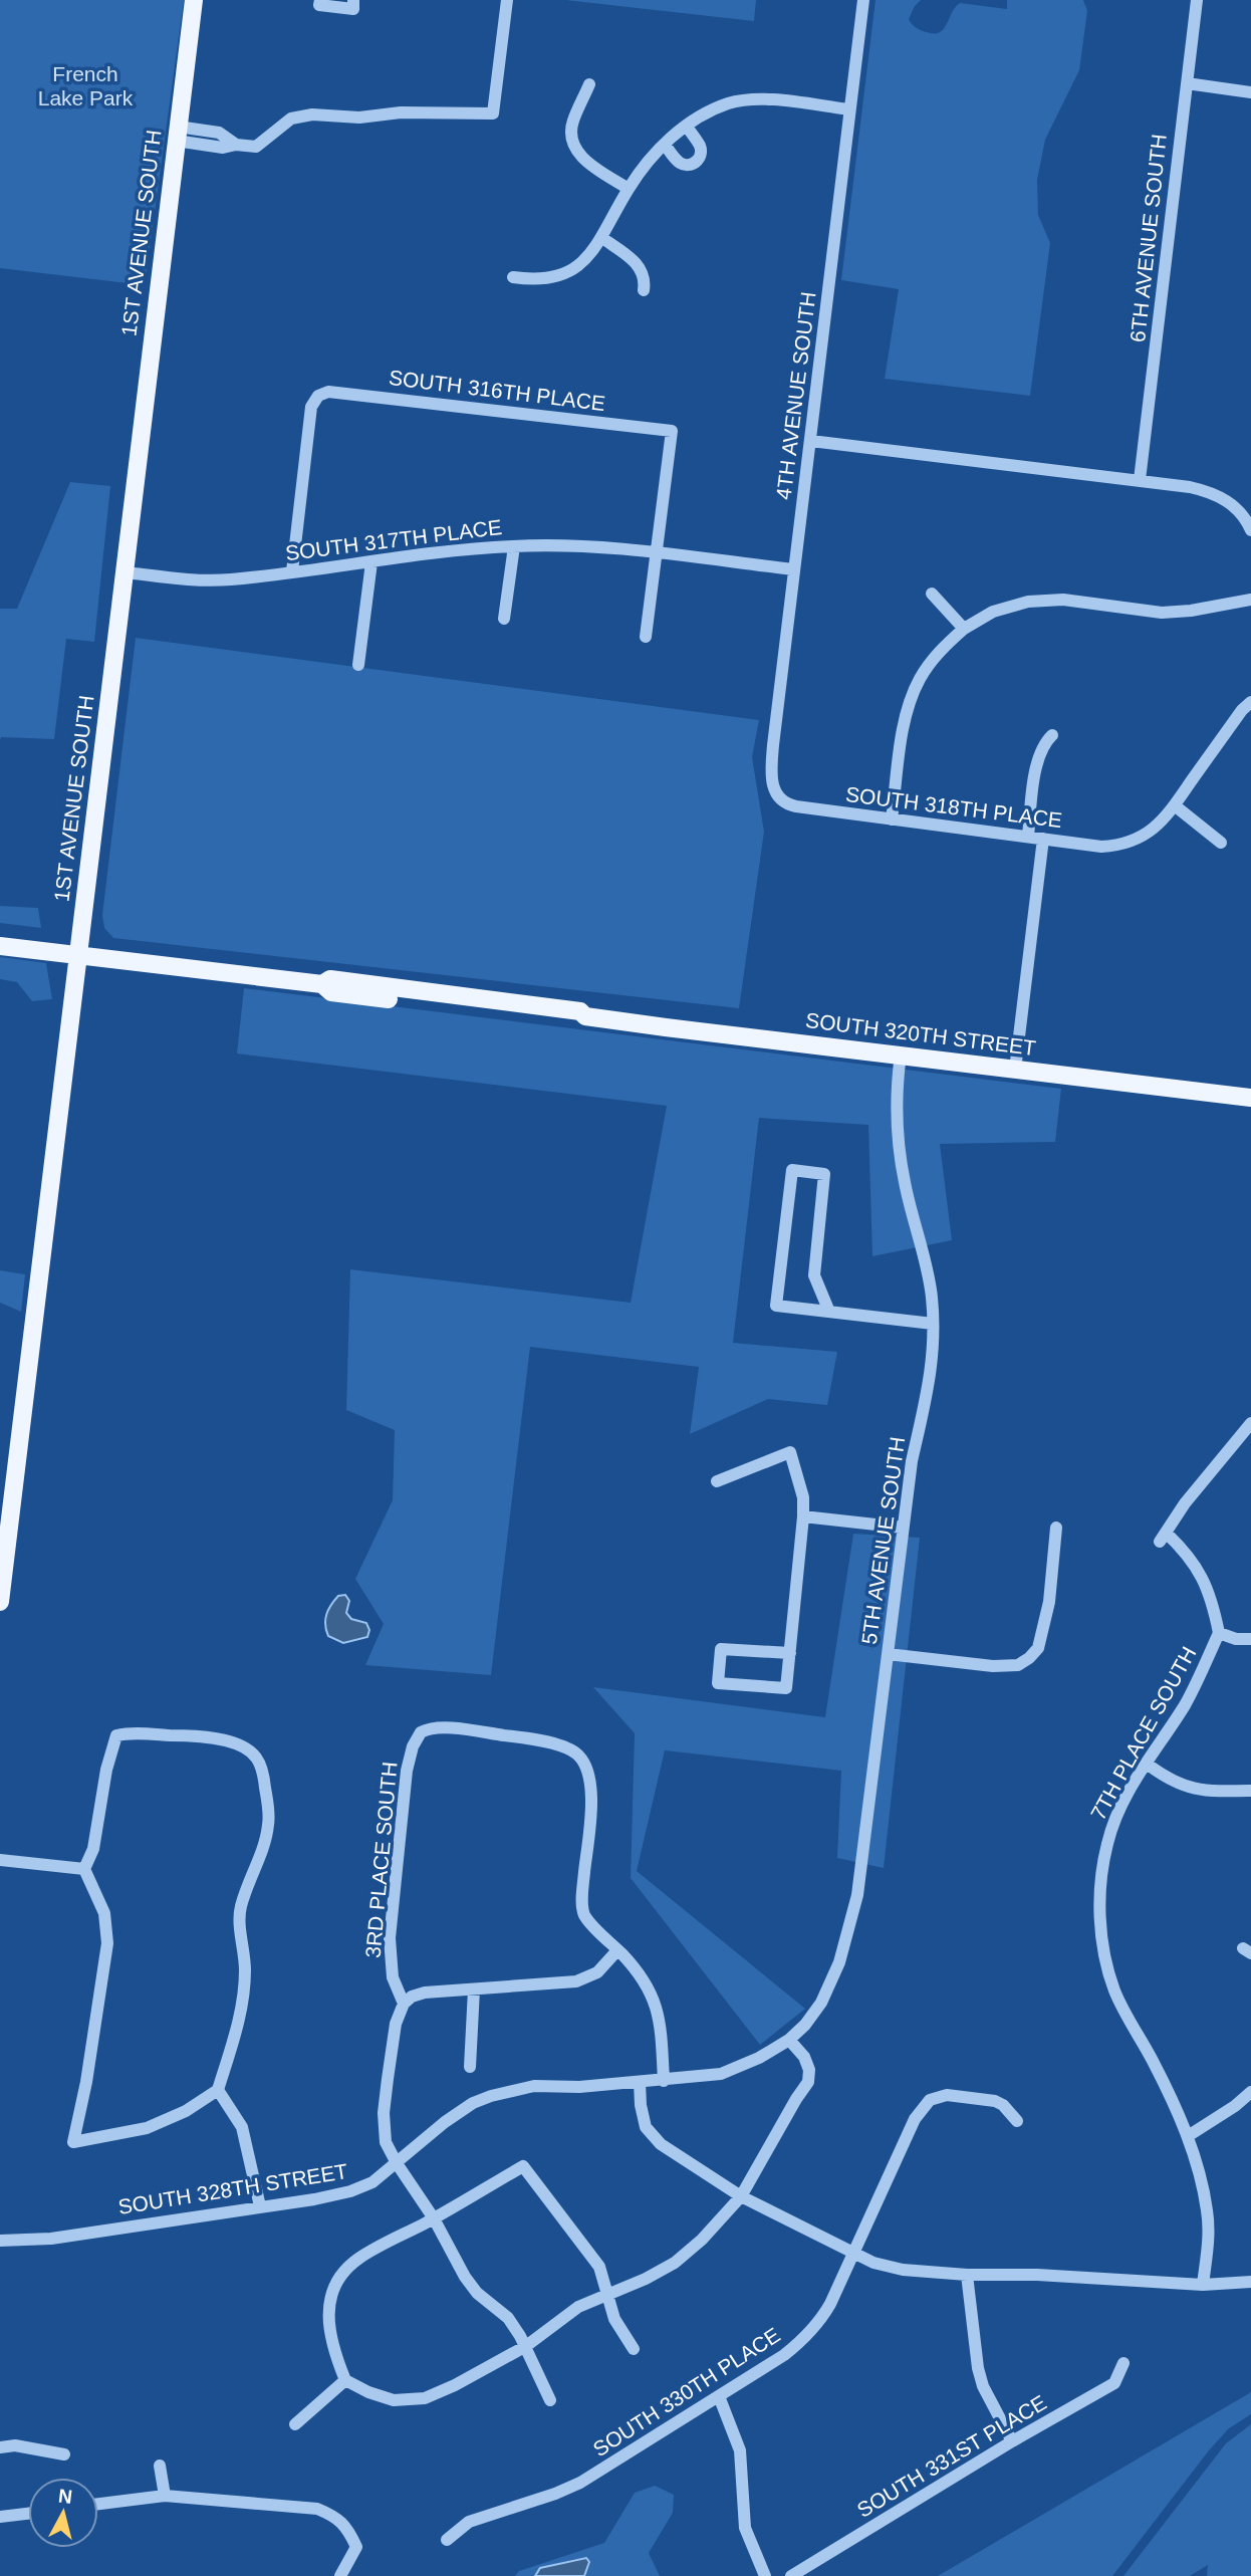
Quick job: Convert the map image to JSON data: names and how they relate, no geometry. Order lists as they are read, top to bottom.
{
  "streets": {
    "main road": ["1ST AVENUE SOUTH", "SOUTH 320TH STREET"],
    "street": [
      "6TH AVENUE SOUTH",
      "SOUTH 316TH PLACE",
      "4TH AVENUE SOUTH",
      "SOUTH 317TH PLACE",
      "SOUTH 318TH PLACE",
      "5TH AVENUE SOUTH",
      "7TH PLACE SOUTH",
      "3RD PLACE SOUTH",
      "SOUTH 328TH STREET",
      "SOUTH 330TH PLACE",
      "SOUTH 331ST PLACE"
    ]
  },
  "crossings": [
    ["1ST AVENUE SOUTH", "SOUTH 317TH PLACE"],
    ["1ST AVENUE SOUTH", "SOUTH 320TH STREET"],
    ["SOUTH 316TH PLACE", "SOUTH 317TH PLACE"],
    ["4TH AVENUE SOUTH", "SOUTH 317TH PLACE"],
    ["4TH AVENUE SOUTH", "SOUTH 318TH PLACE"],
    ["SOUTH 320TH STREET", "5TH AVENUE SOUTH"],
    ["5TH AVENUE SOUTH", "SOUTH 328TH STREET"]
  ],
  "parks": ["French Lake Park"],
  "north": "top"
}
